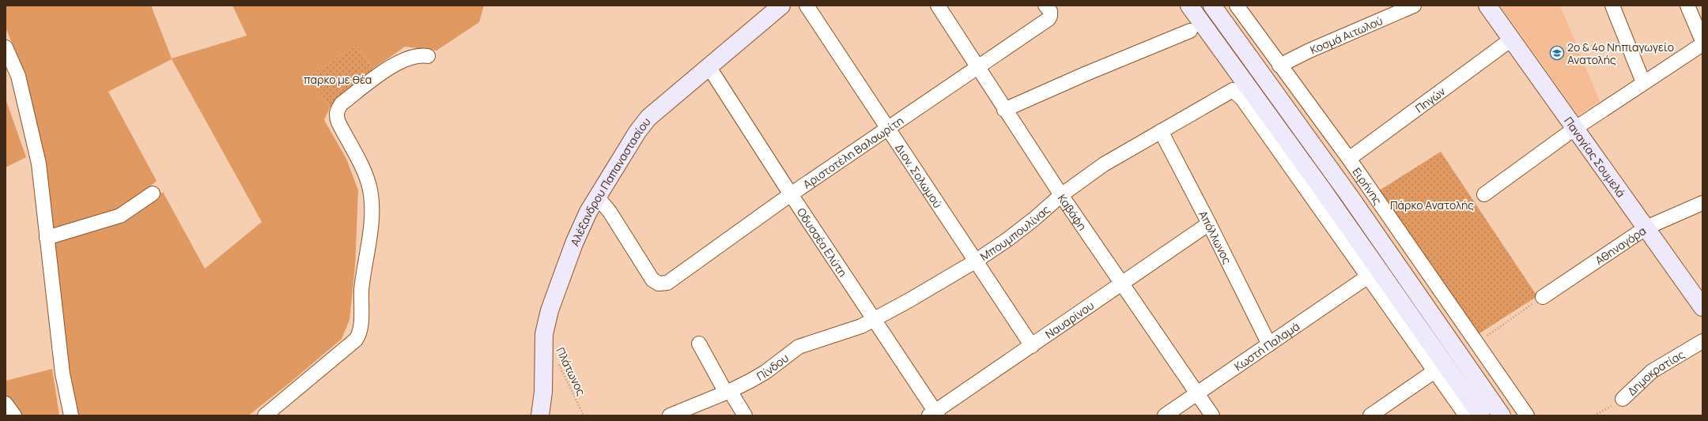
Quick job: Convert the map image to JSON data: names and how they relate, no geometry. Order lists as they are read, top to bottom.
{
  "streets": {
    "street": [
      "Κοσμά Αιτωλού",
      "Πηγών",
      "Αριστοτέλη Βαλαωρίτη",
      "Παναγίας Σουμελά",
      "Διον. Σολωμού",
      "Αλέξανδρου Παπαναστασίου",
      "Ειρήνης",
      "Καβάφη",
      "Μπουμπουλίνας",
      "Απόλλωνος",
      "Οδυσσέα Ελύτη",
      "Αθηναγόρα",
      "Ναυαρίνου",
      "Κωστή Παλαμά",
      "Πίνδου",
      "Δημοκρατίας"
    ],
    "path": ["Πλάτωνος"]
  },
  "crossings": [
    ["Κοσμά Αιτωλού", "Ειρήνης"],
    ["Πηγών", "Παναγίας Σουμελά"],
    ["Πηγών", "Ειρήνης"],
    ["Αριστοτέλη Βαλαωρίτη", "Διον. Σολωμού"],
    ["Αριστοτέλη Βαλαωρίτη", "Αλέξανδρου Παπαναστασίου"],
    ["Αριστοτέλη Βαλαωρίτη", "Καβάφη"],
    ["Αριστοτέλη Βαλαωρίτη", "Οδυσσέα Ελύτη"],
    ["Παναγίας Σουμελά", "Αθηναγόρα"],
    ["Διον. Σολωμού", "Μπουμπουλίνας"],
    ["Διον. Σολωμού", "Ναυαρίνου"],
    ["Αλέξανδρου Παπαναστασίου", "Οδυσσέα Ελύτη"],
    ["Καβάφη", "Μπουμπουλίνας"],
    ["Καβάφη", "Ναυαρίνου"],
    ["Καβάφη", "Κωστή Παλαμά"],
    ["Μπουμπουλίνας", "Απόλλωνος"],
    ["Μπουμπουλίνας", "Οδυσσέα Ελύτη"],
    ["Μπουμπουλίνας", "Κωστή Παλαμά"],
    ["Μπουμπουλίνας", "Πίνδου"],
    ["Απόλλωνος", "Ναυαρίνου"],
    ["Απόλλωνος", "Κωστή Παλαμά"],
    ["Οδυσσέα Ελύτη", "Ναυαρίνου"],
    ["Οδυσσέα Ελύτη", "Πίνδου"]
  ],
  "parks": ["παρκο με θέα", "Πάρκο Ανατολής"],
  "places": {
    "school or university": ["2ο & 4ο Νηπιαγωγείο Ανατολής"]
  }
}
